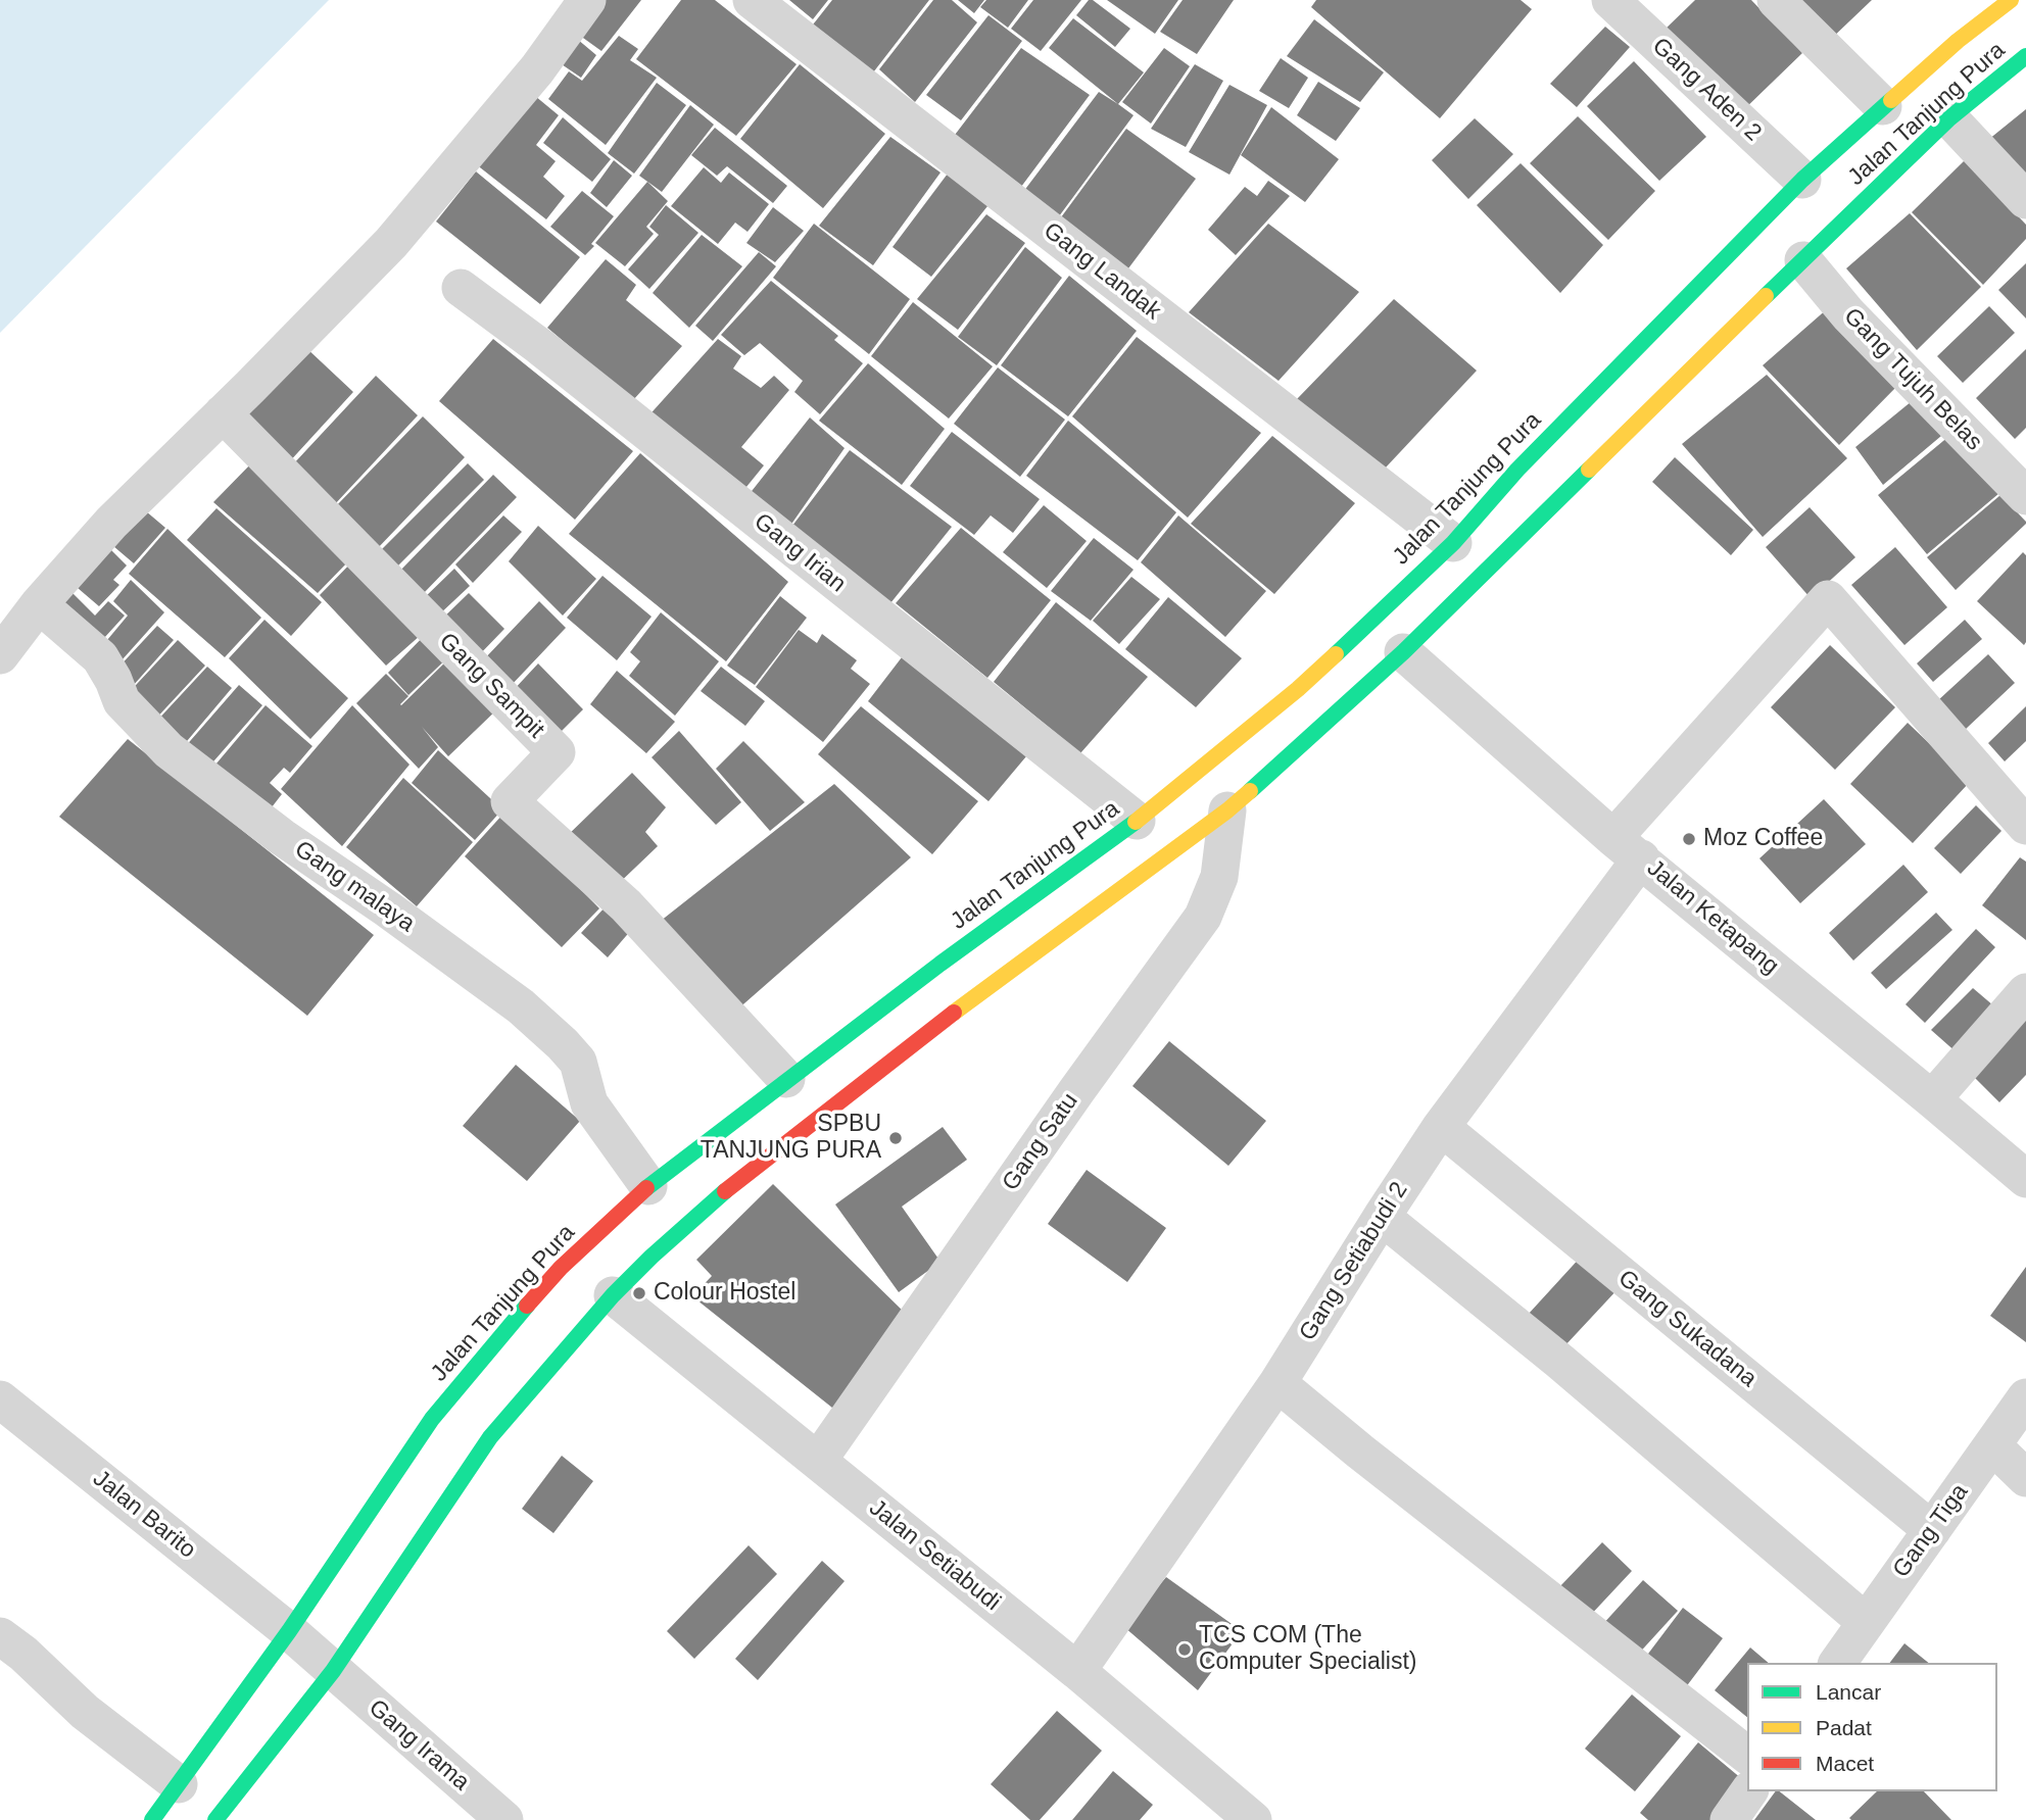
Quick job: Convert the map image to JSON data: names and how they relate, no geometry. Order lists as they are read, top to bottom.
{
  "streets": {
    "highway": ["Jalan Tanjung Pura"],
    "street": [
      "Gang Aden 2",
      "Gang Landak",
      "Gang Tujuh Belas",
      "Gang Irian",
      "Gang Sampit",
      "Gang malaya",
      "Jalan Ketapang",
      "Gang Satu",
      "Gang Setiabudi 2",
      "Gang Sukadana",
      "Jalan Barito",
      "Gang Tiga",
      "Jalan Setiabudi",
      "Gang Irama"
    ]
  },
  "crossings": [
    ["Gang Aden 2", "Jalan Tanjung Pura"],
    ["Jalan Tanjung Pura", "Gang Landak"],
    ["Jalan Tanjung Pura", "Gang Tujuh Belas"],
    ["Jalan Tanjung Pura", "Gang Irian"],
    ["Jalan Tanjung Pura", "Gang Sampit"],
    ["Jalan Tanjung Pura", "Gang malaya"],
    ["Jalan Tanjung Pura", "Jalan Ketapang"],
    ["Jalan Tanjung Pura", "Gang Satu"],
    ["Jalan Tanjung Pura", "Jalan Barito"],
    ["Jalan Tanjung Pura", "Jalan Setiabudi"],
    ["Jalan Tanjung Pura", "Gang Irama"],
    ["Jalan Ketapang", "Gang Setiabudi 2"],
    ["Gang Satu", "Jalan Setiabudi"],
    ["Gang Setiabudi 2", "Gang Sukadana"],
    ["Gang Setiabudi 2", "Jalan Setiabudi"],
    ["Gang Sukadana", "Gang Tiga"],
    ["Jalan Barito", "Gang Irama"]
  ],
  "places": [
    "Moz Coffee",
    "SPBU TANJUNG PURA",
    "Colour Hostel",
    "TCS COM (The Computer Specialist)"
  ],
  "legend": ["Lancar", "Padat", "Macet"]
}
